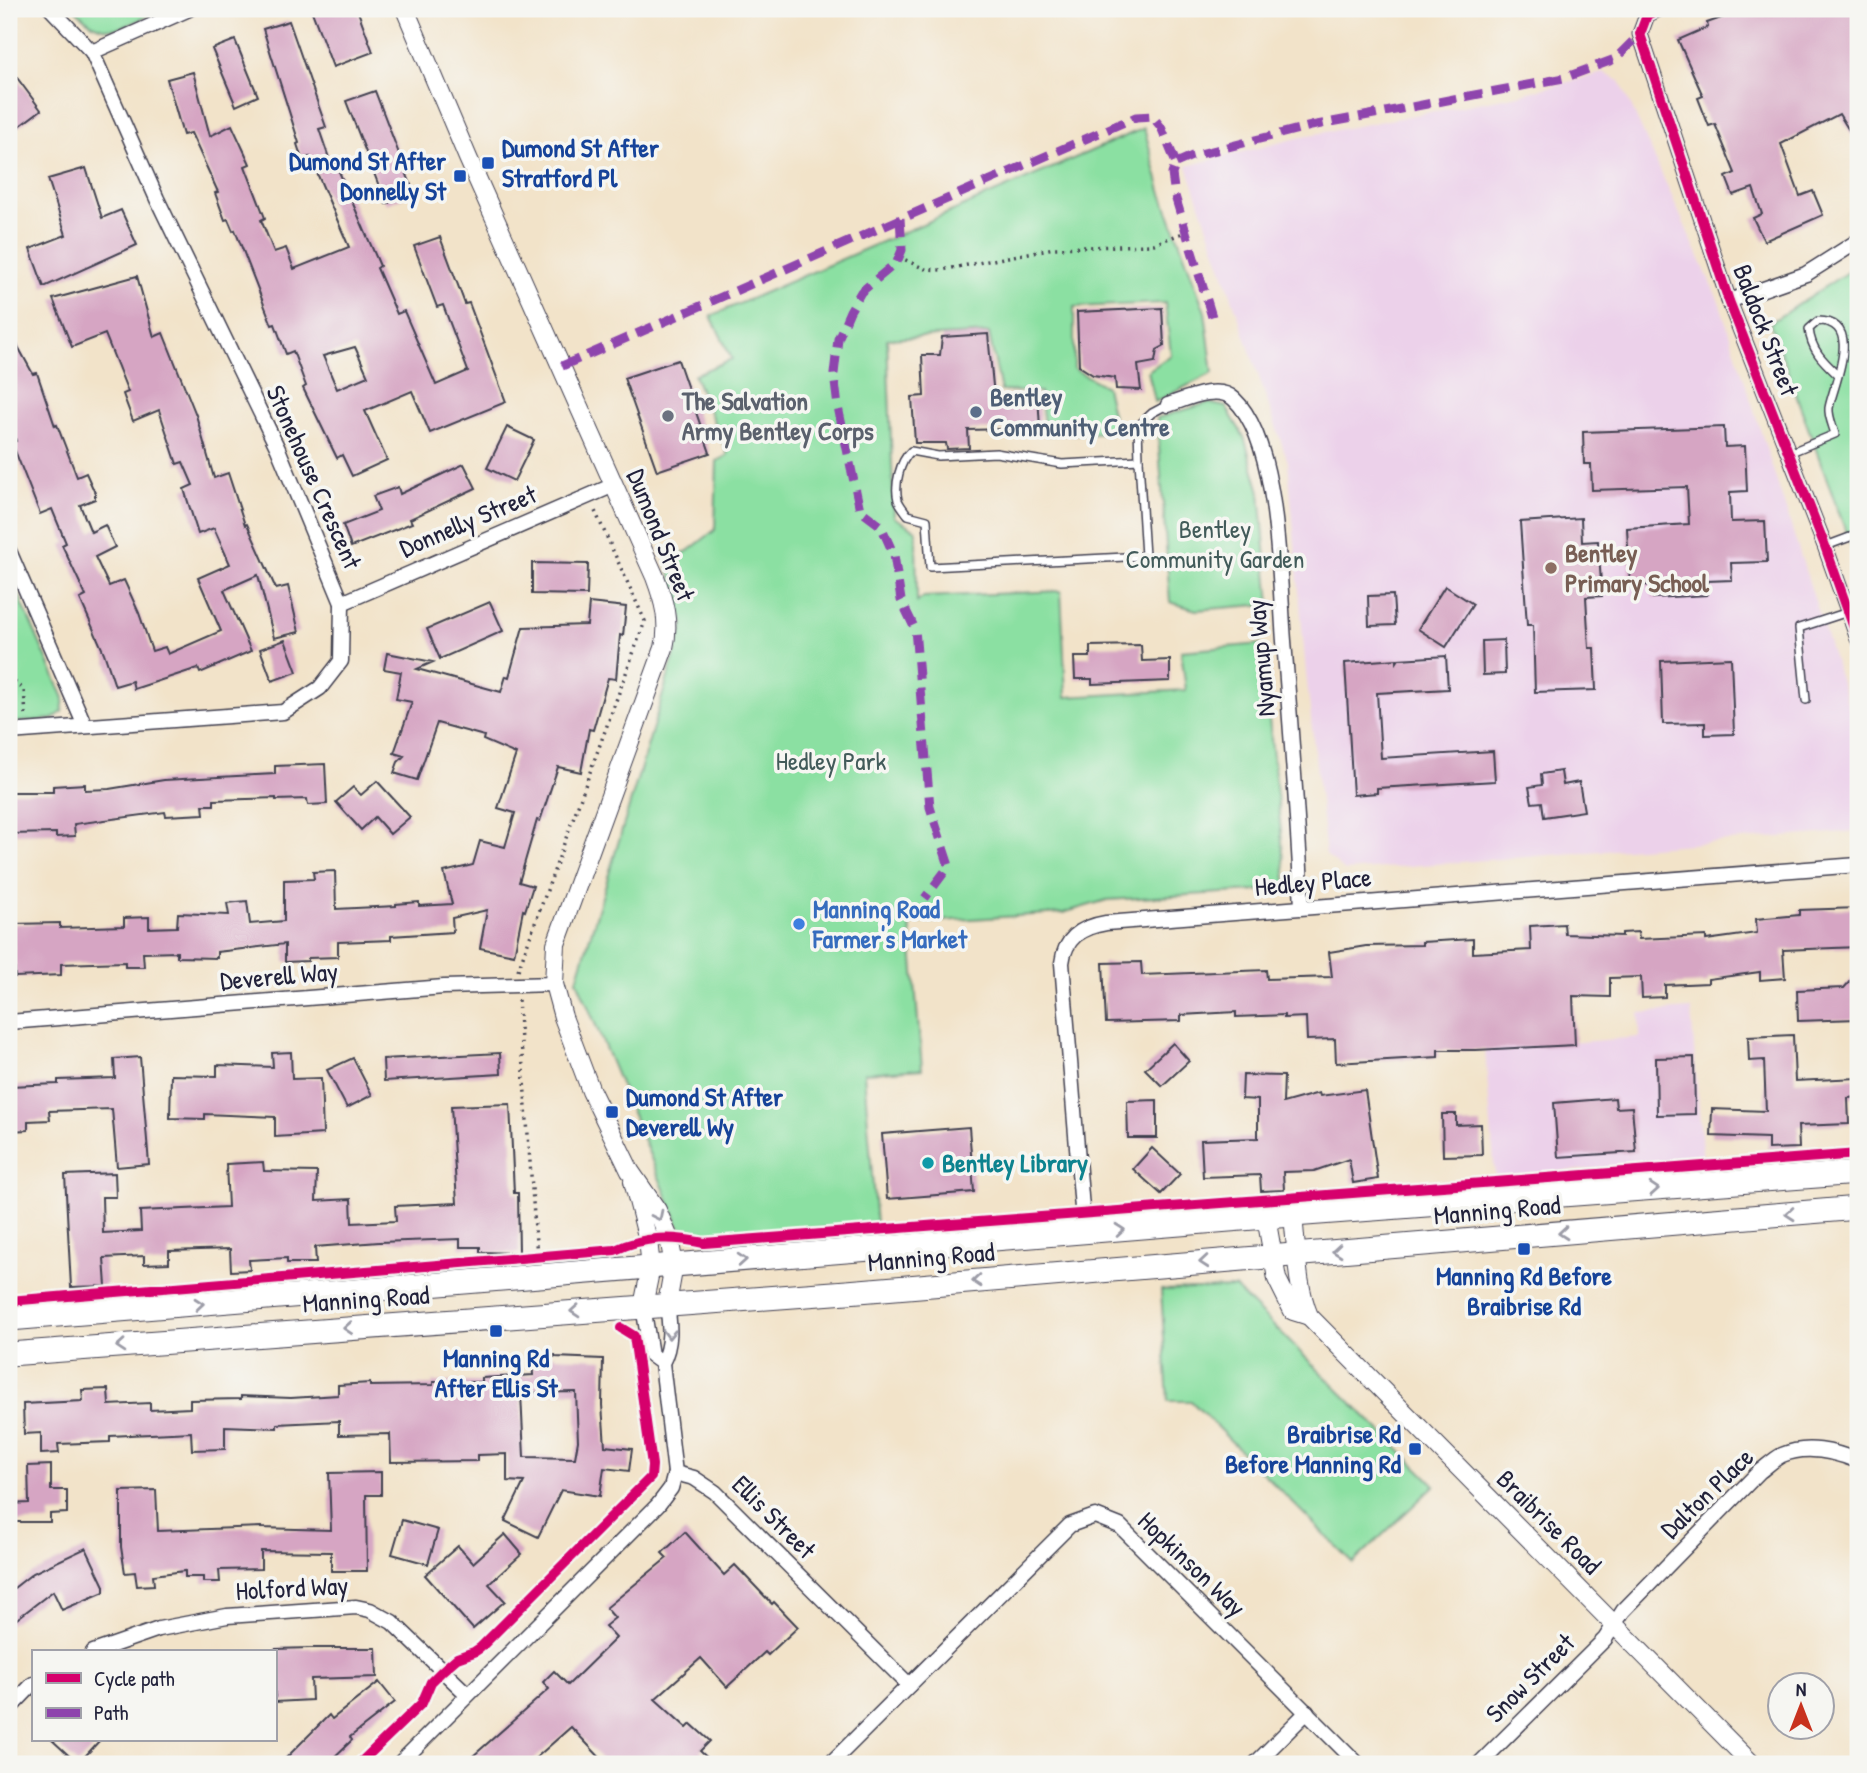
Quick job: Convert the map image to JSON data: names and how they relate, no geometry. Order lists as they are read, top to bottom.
{
  "streets": {
    "main road": ["Manning Road"],
    "street": [
      "Baldock Street",
      "Stonehouse Crescent",
      "Donnelly Street",
      "Dumond Street",
      "Nyamup Way",
      "Hedley Place",
      "Deverell Way",
      "Dalton Place",
      "Ellis Street",
      "Braibrise Road",
      "Hopkinson Way",
      "Holford Way",
      "Snow Street"
    ]
  },
  "crossings": [
    ["Stonehouse Crescent", "Donnelly Street"],
    ["Donnelly Street", "Dumond Street"],
    ["Dumond Street", "Deverell Way"],
    ["Dumond Street", "Manning Road"],
    ["Nyamup Way", "Hedley Place"],
    ["Hedley Place", "Manning Road"],
    ["Manning Road", "Braibrise Road"],
    ["Dalton Place", "Braibrise Road"],
    ["Dalton Place", "Snow Street"],
    ["Ellis Street", "Hopkinson Way"],
    ["Braibrise Road", "Snow Street"]
  ],
  "parks": ["Bentley Community Garden", "Hedley Park"],
  "places": {
    "transit": [
      "Dumond St After Stratford Pl",
      "Dumond St After Donnelly St",
      "Dumond St After Deverell Wy",
      "Manning Rd Before Braibrise Rd",
      "Manning Rd After Ellis St",
      "Braibrise Rd Before Manning Rd"
    ],
    "other": [
      "Bentley Community Centre",
      "The Salvation Army Bentley Corps",
      "Bentley Primary School",
      "Manning Road Farmer's Market",
      "Bentley Library"
    ]
  },
  "legend": ["Cycle path", "Path"],
  "north": "top"
}
